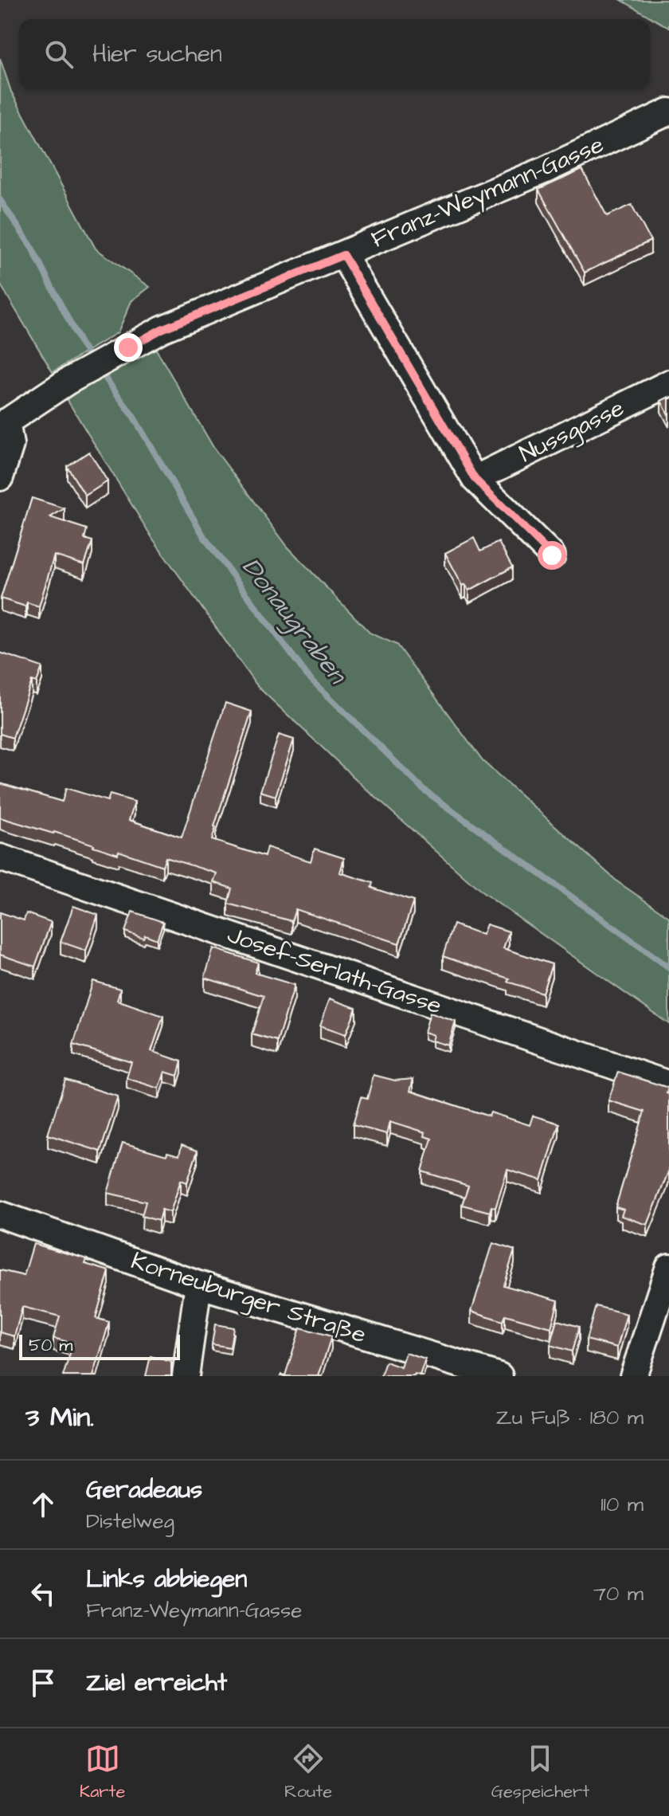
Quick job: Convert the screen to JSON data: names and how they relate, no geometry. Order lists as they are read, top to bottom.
{
  "streets": {
    "street": [
      "Franz-Weymann-Gasse",
      "Nussgasse",
      "Josef-Serlath-Gasse",
      "Korneuburger Straße"
    ]
  },
  "water": ["Donaugraben"],
  "scale_bar": "50 m",
  "page": {
    "search": "Hier suchen",
    "scale": "50 m",
    "heading": ["3 Min.", "Zu Fuß · 180 m"],
    "list": [
      ["Geradeaus", "Distelweg", "110 m"],
      ["Links abbiegen", "Franz-Weymann-Gasse", "70 m"],
      "Ziel erreicht"
    ],
    "nav": ["Karte", "Route", "Gespeichert"]
  }
}
